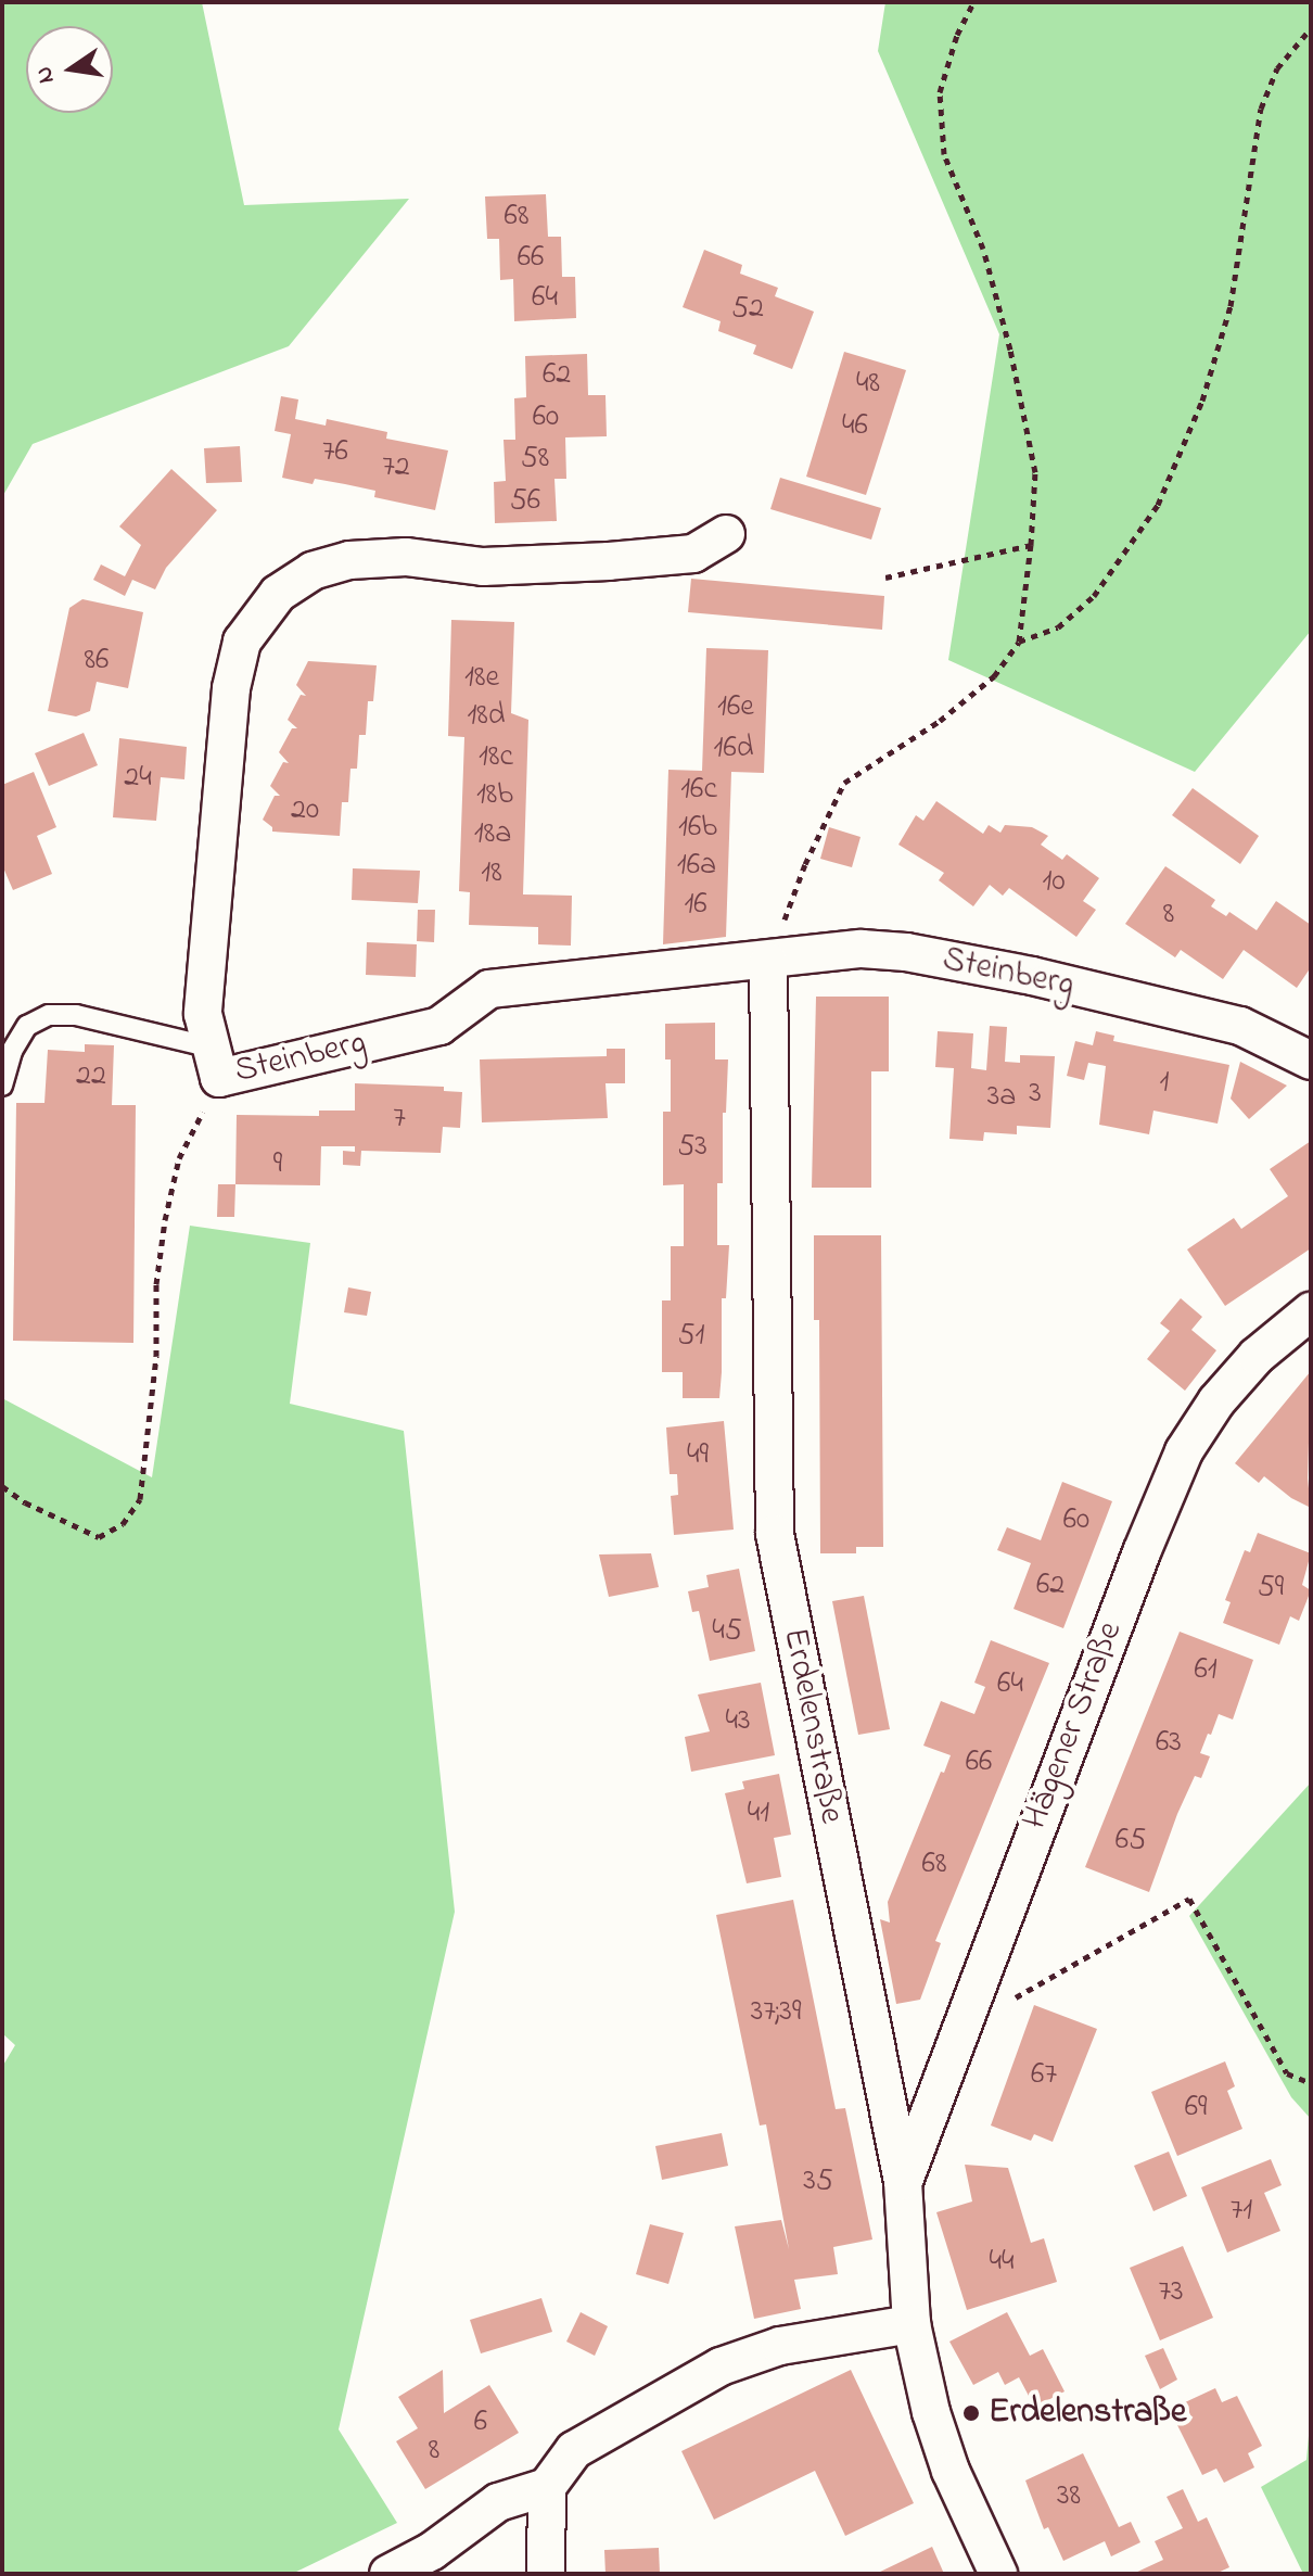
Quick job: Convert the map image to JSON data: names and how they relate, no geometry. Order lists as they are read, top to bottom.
{
  "streets": {
    "street": ["Steinberg", "Erdelenstraße", "Hägener Straße"]
  },
  "crossings": [
    ["Steinberg", "Erdelenstraße"],
    ["Erdelenstraße", "Hägener Straße"]
  ],
  "places": ["Erdelenstraße"],
  "house_numbers": [
    "68",
    "66",
    "64",
    "52",
    "62",
    "48",
    "60",
    "46",
    "76",
    "58",
    "72",
    "56",
    "86",
    "18e",
    "16e",
    "18d",
    "16d",
    "18c",
    "24",
    "16c",
    "18b",
    "20",
    "16b",
    "18a",
    "16a",
    "18",
    "10",
    "16",
    "8",
    "22",
    "1",
    "3",
    "3a",
    "7",
    "53",
    "9",
    "51",
    "49",
    "60",
    "62",
    "59",
    "45",
    "61",
    "64",
    "43",
    "63",
    "66",
    "41",
    "65",
    "68",
    "37;39",
    "67",
    "69",
    "35",
    "71",
    "44",
    "73",
    "6",
    "8",
    "38"
  ],
  "north": "left"
}
